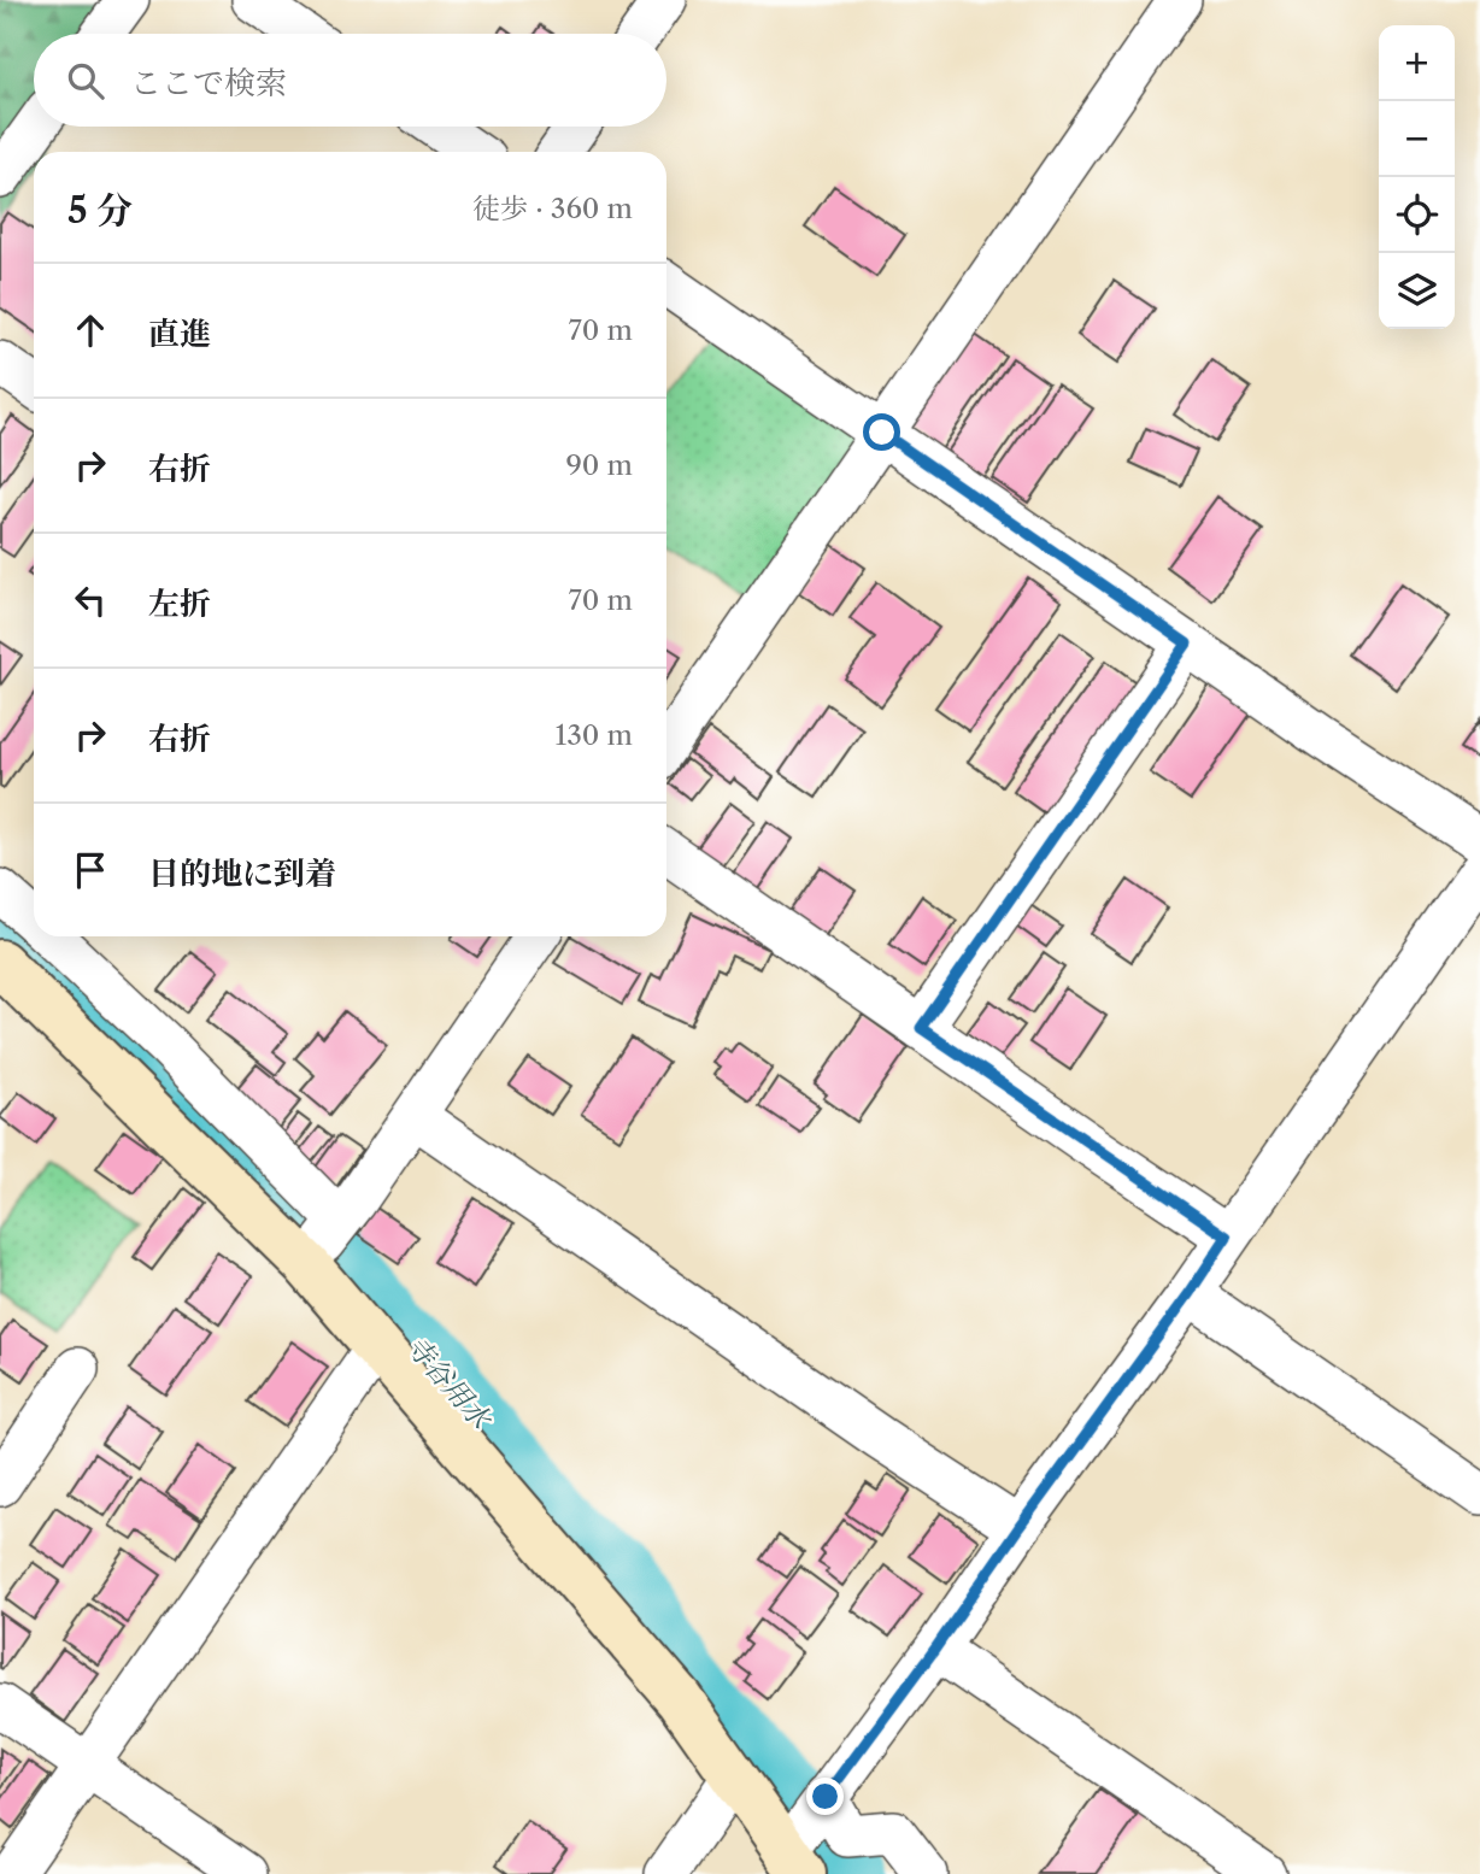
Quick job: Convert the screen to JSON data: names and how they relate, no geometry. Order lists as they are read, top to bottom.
{
  "water": ["寺谷用水"],
  "page": {
    "map_buttons": ["+", "−"],
    "search": "ここで検索",
    "heading": ["5 分", "徒歩 · 360 m"],
    "list": [
      ["直進", "70 m"],
      ["右折", "90 m"],
      ["左折", "70 m"],
      ["右折", "130 m"],
      "目的地に到着"
    ]
  }
}
